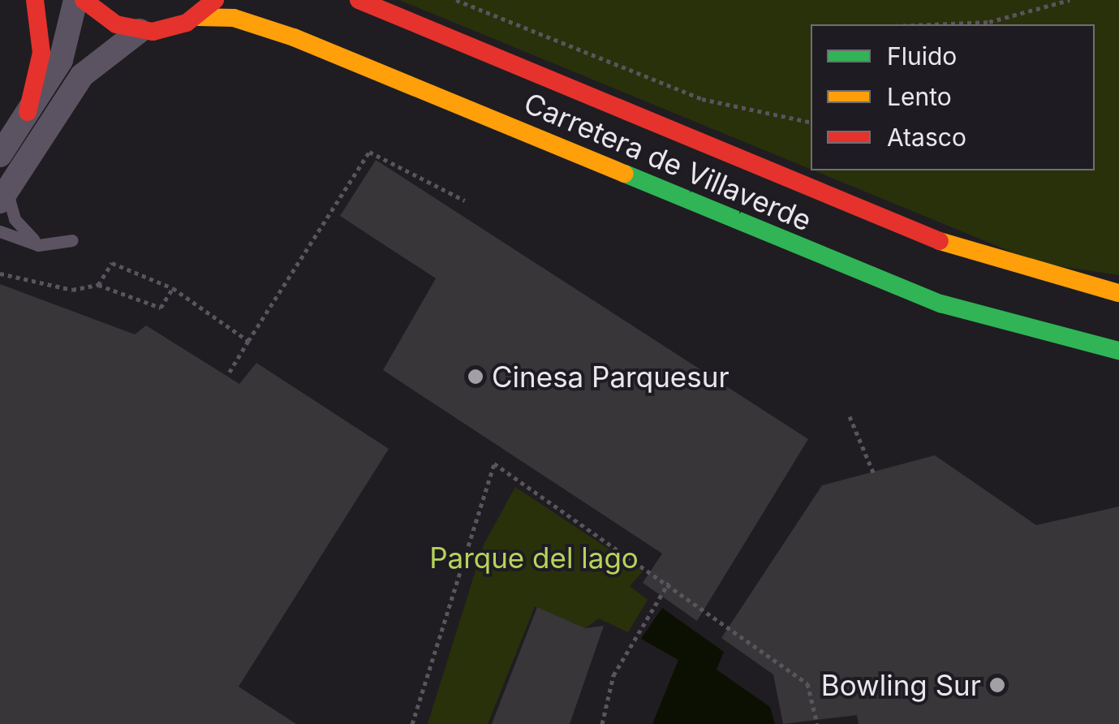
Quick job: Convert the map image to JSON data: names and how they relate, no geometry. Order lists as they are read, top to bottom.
{
  "streets": {
    "highway": ["Carretera de Villaverde"]
  },
  "parks": ["Parque del lago"],
  "places": ["Cinesa Parquesur", "Bowling Sur"],
  "legend": ["Fluido", "Lento", "Atasco"]
}
